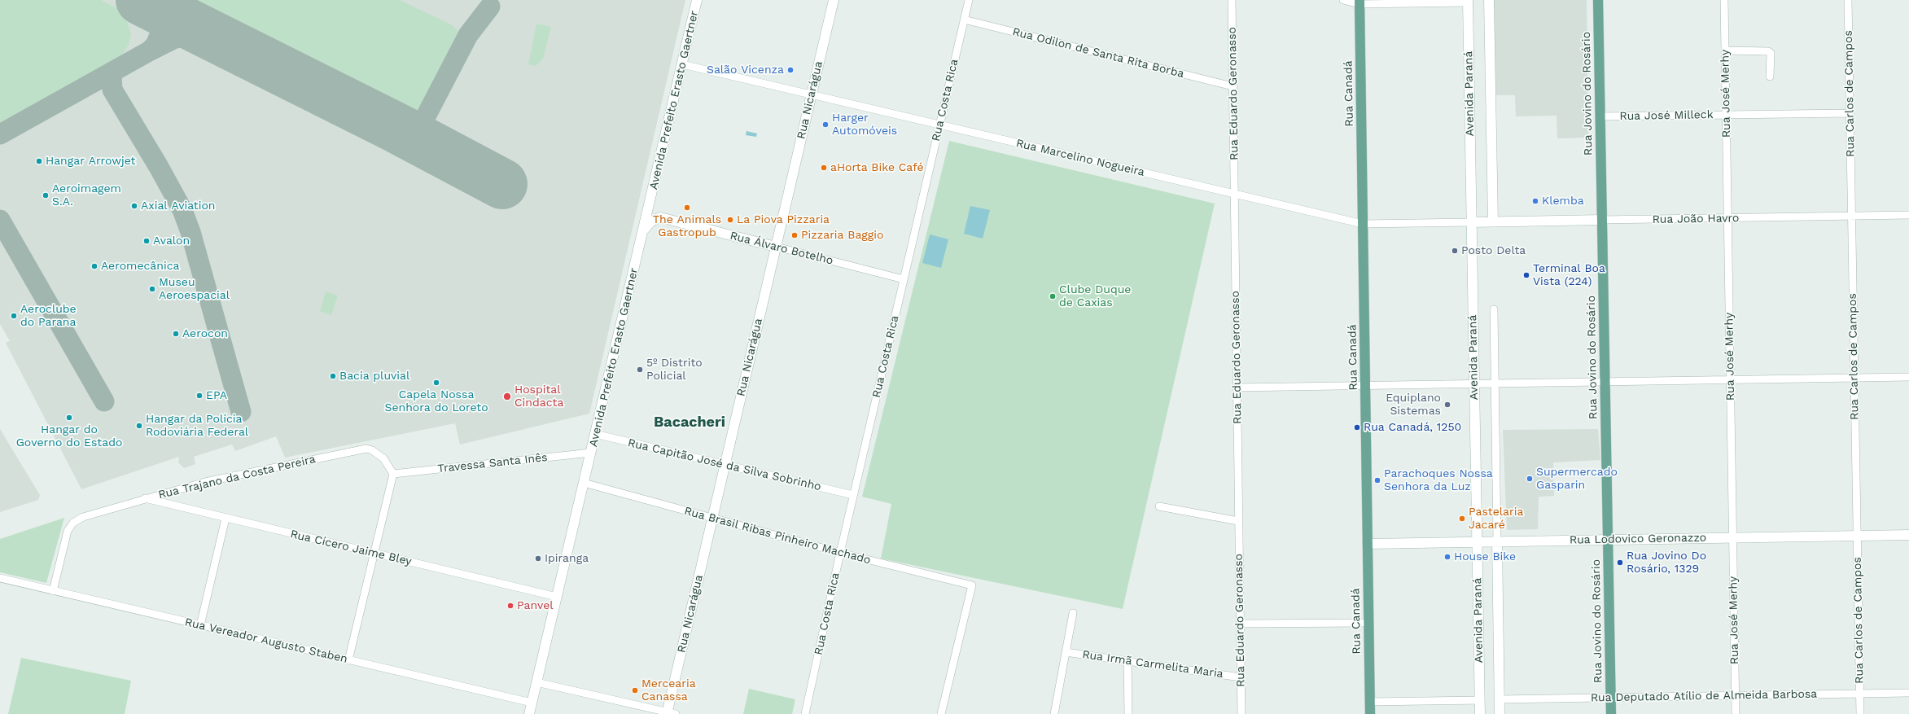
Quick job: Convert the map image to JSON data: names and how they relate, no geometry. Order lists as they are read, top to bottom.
{
  "streets": {
    "main road": [
      "Rua Canadá",
      "Avenida Paraná",
      "Rua Jovino do Rosário",
      "Avenida Prefeito Erasto Gaertner",
      "Rua Nicarágua",
      "Rua Marcelino Nogueira",
      "Rua João Havro",
      "Rua Álvaro Botelho",
      "Rua Lodovico Geronazzo"
    ],
    "street": [
      "Rua Odilon de Santa Rita Borba",
      "Rua Eduardo Geronasso",
      "Rua José Merhy",
      "Rua Carlos de Campos",
      "Rua Costa Rica",
      "Rua José Milleck",
      "Travessa Santa Inês",
      "Rua Capitão José da Silva Sobrinho",
      "Rua Trajano da Costa Pereira",
      "Rua Brasil Ribas Pinheiro Machado",
      "Rua Cícero Jaime Bley",
      "Rua Vereador Augusto Staben",
      "Rua Irmã Carmelita Maria",
      "Rua Deputado Atílio de Almeida Barbosa"
    ]
  },
  "crossings": [
    ["Rua Odilon de Santa Rita Borba", "Rua Eduardo Geronasso"],
    ["Rua Odilon de Santa Rita Borba", "Rua Costa Rica"],
    ["Rua Eduardo Geronasso", "Rua Marcelino Nogueira"],
    ["Rua Eduardo Geronasso", "Rua Irmã Carmelita Maria"],
    ["Rua Canadá", "Rua Marcelino Nogueira"],
    ["Rua Canadá", "Rua Lodovico Geronazzo"],
    ["Avenida Paraná", "Rua Marcelino Nogueira"],
    ["Avenida Paraná", "Rua João Havro"],
    ["Avenida Paraná", "Rua Lodovico Geronazzo"],
    ["Avenida Paraná", "Rua Deputado Atílio de Almeida Barbosa"],
    ["Rua Jovino do Rosário", "Rua José Milleck"],
    ["Rua Jovino do Rosário", "Rua João Havro"],
    ["Rua Jovino do Rosário", "Rua Lodovico Geronazzo"],
    ["Rua Jovino do Rosário", "Rua Deputado Atílio de Almeida Barbosa"],
    ["Rua José Merhy", "Rua José Milleck"],
    ["Rua José Merhy", "Rua João Havro"],
    ["Rua José Merhy", "Rua Lodovico Geronazzo"],
    ["Rua José Merhy", "Rua Deputado Atílio de Almeida Barbosa"],
    ["Rua Carlos de Campos", "Rua José Milleck"],
    ["Rua Carlos de Campos", "Rua João Havro"],
    ["Rua Carlos de Campos", "Rua Lodovico Geronazzo"],
    ["Rua Carlos de Campos", "Rua Deputado Atílio de Almeida Barbosa"],
    ["Avenida Prefeito Erasto Gaertner", "Rua Marcelino Nogueira"],
    ["Avenida Prefeito Erasto Gaertner", "Travessa Santa Inês"],
    ["Avenida Prefeito Erasto Gaertner", "Rua Capitão José da Silva Sobrinho"],
    ["Avenida Prefeito Erasto Gaertner", "Rua Brasil Ribas Pinheiro Machado"],
    ["Avenida Prefeito Erasto Gaertner", "Rua Cícero Jaime Bley"],
    ["Avenida Prefeito Erasto Gaertner", "Rua Vereador Augusto Staben"],
    ["Rua Nicarágua", "Rua Marcelino Nogueira"],
    ["Rua Nicarágua", "Rua Álvaro Botelho"],
    ["Rua Nicarágua", "Rua Capitão José da Silva Sobrinho"],
    ["Rua Nicarágua", "Rua Brasil Ribas Pinheiro Machado"],
    ["Rua Costa Rica", "Rua Marcelino Nogueira"],
    ["Rua Costa Rica", "Rua Álvaro Botelho"],
    ["Rua Costa Rica", "Rua Capitão José da Silva Sobrinho"],
    ["Rua Costa Rica", "Rua Brasil Ribas Pinheiro Machado"],
    ["Rua Marcelino Nogueira", "Rua João Havro"],
    ["Travessa Santa Inês", "Rua Trajano da Costa Pereira"],
    ["Rua Trajano da Costa Pereira", "Rua Cícero Jaime Bley"],
    ["Rua Trajano da Costa Pereira", "Rua Vereador Augusto Staben"]
  ],
  "districts": ["Bacacheri"],
  "places": [
    "Salão Vicenza",
    "Harger Automóveis",
    "Hangar Arrowjet",
    "aHorta Bike Café",
    "Aeroimagem S.A.",
    "Klemba",
    "Axial Aviation",
    "The Animals Gastropub",
    "La Piova Pizzaria",
    "Pizzaria Baggio",
    "Avalon",
    "Posto Delta",
    "Aeromecânica",
    "Terminal Boa Vista (224)",
    "Museu Aeroespacial",
    "Clube Duque de Caxias",
    "Aeroclube do Parana",
    "Aerocon",
    "5º Distrito Policial",
    "Bacia pluvial",
    "Capela Nossa Senhora do Loreto",
    "EPA",
    "Hospital Cindacta",
    "Equiplano Sistemas",
    "Hangar do Governo do Estado",
    "Hangar da Polícia Rodoviária Federal",
    "Rua Canadá, 1250",
    "Supermercado Gasparin",
    "Parachoques Nossa Senhora da Luz",
    "Pastelaria Jacaré",
    "House Bike",
    "Ipiranga",
    "Rua Jovino Do Rosário, 1329",
    "Panvel",
    "Mercearia Canassa"
  ]
}
